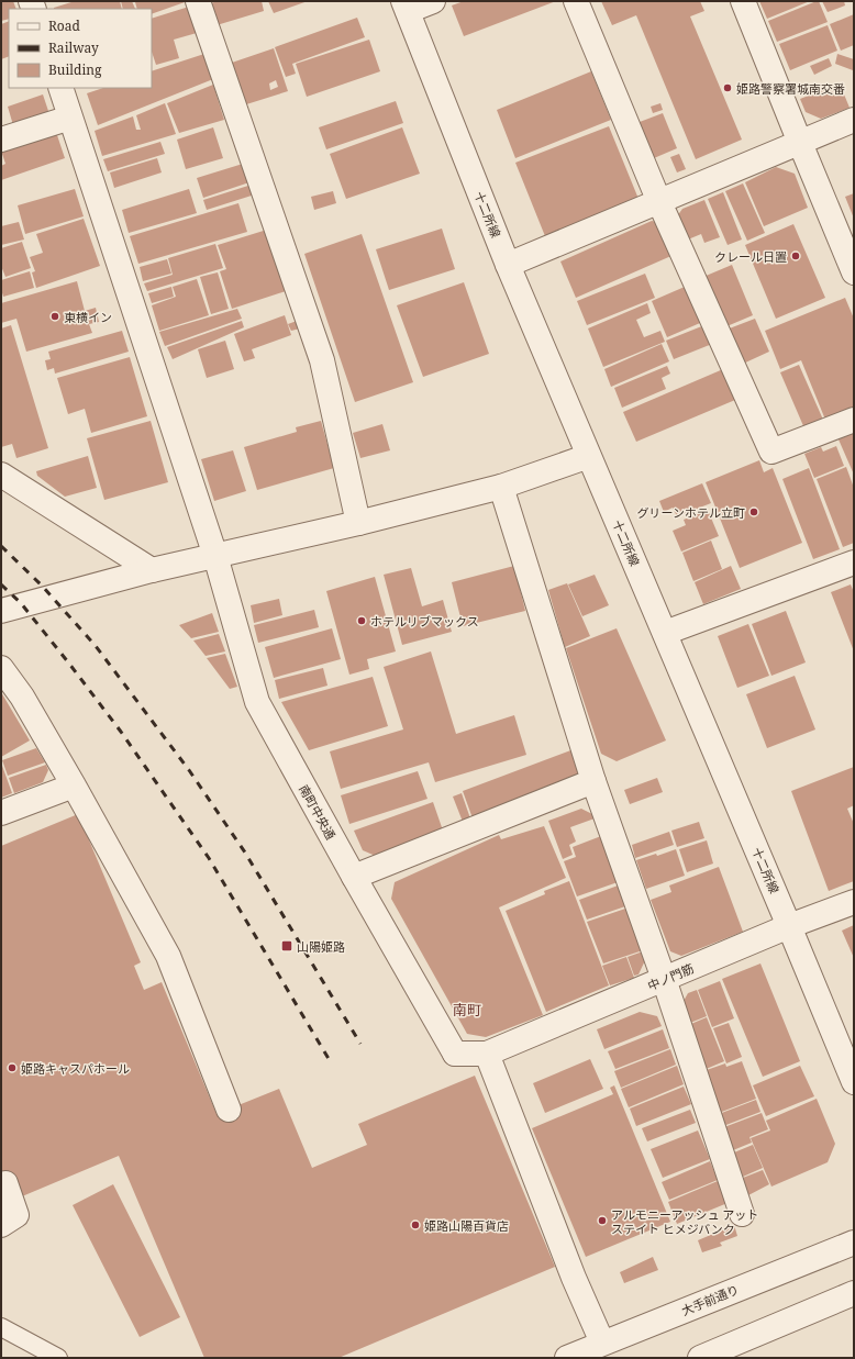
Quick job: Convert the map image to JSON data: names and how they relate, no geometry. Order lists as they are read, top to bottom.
{
  "streets": {
    "street": [
      "十二所線",
      "南町中央通",
      "中ノ門筋",
      "大手前通り"
    ]
  },
  "crossings": [
    ["十二所線", "中ノ門筋"],
    ["南町中央通", "中ノ門筋"]
  ],
  "districts": ["南町"],
  "places": {
    "other": [
      "姫路警察署城南交番",
      "クレール日置",
      "東横イン",
      "グリーンホテル立町",
      "ホテルリブマックス",
      "姫路キャスパホール",
      "アルモニーアッシュ アット ステイト ヒメジバンク",
      "姫路山陽百貨店"
    ],
    "transit": ["山陽姫路"]
  },
  "legend": ["Road", "Railway", "Building"]
}
